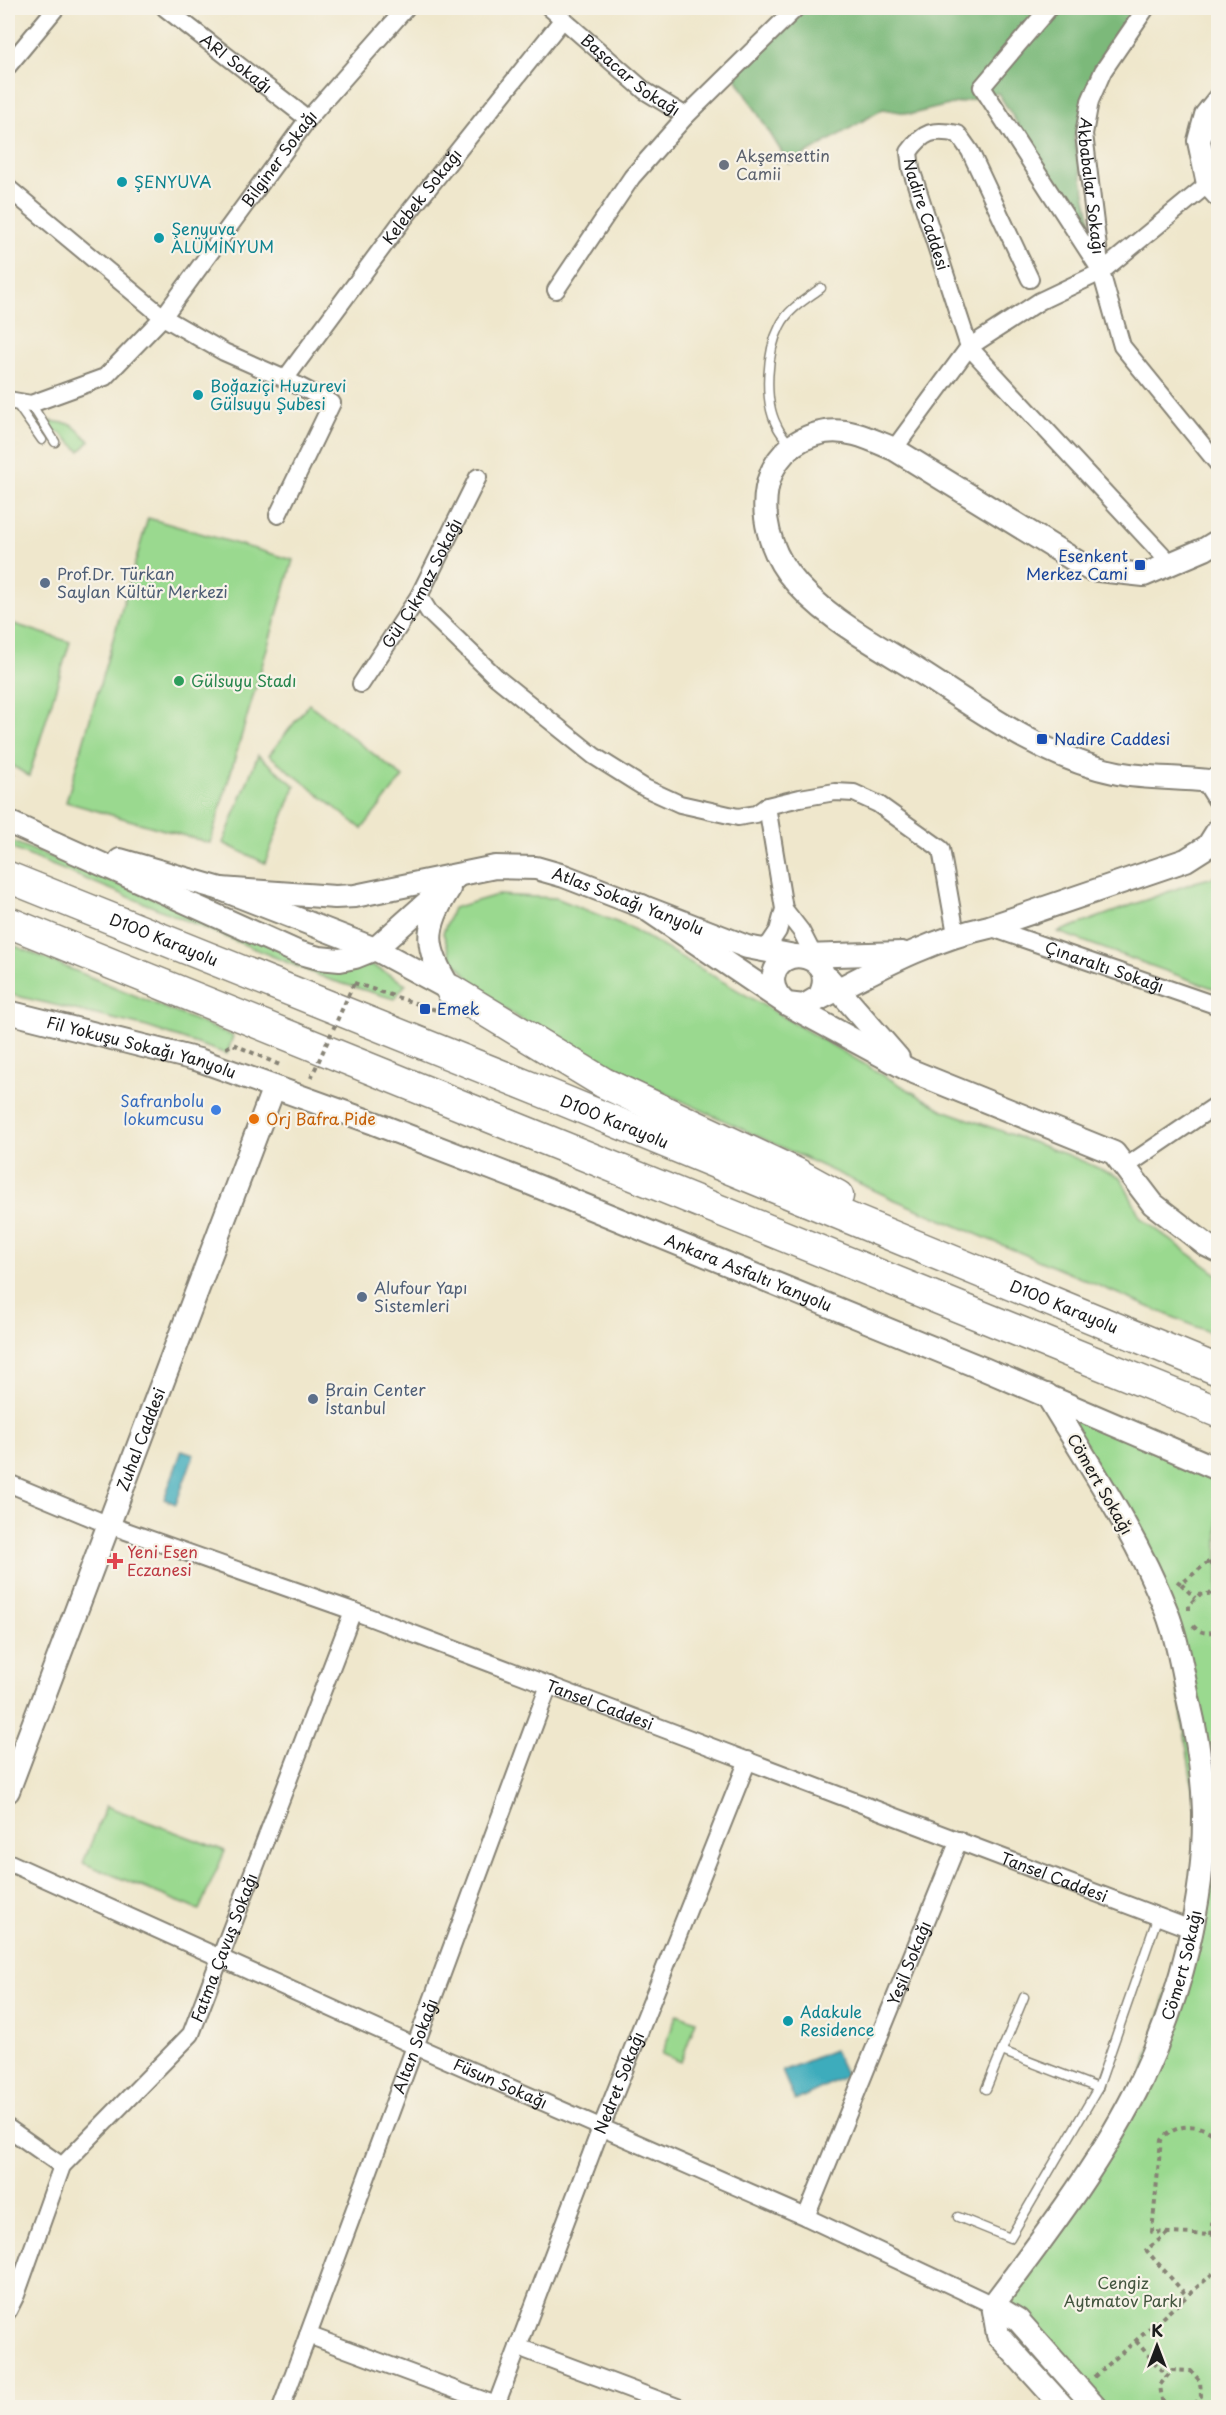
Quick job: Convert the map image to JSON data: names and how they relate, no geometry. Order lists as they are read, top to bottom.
{
  "streets": {
    "highway": ["D100 Karayolu"],
    "main road": [
      "Atlas Sokağı Yanyolu",
      "Fil Yokuşu Sokağı Yanyolu",
      "Ankara Asfaltı Yanyolu",
      "Zuhal Caddesi",
      "Cömert Sokağı",
      "Füsun Sokağı"
    ],
    "street": [
      "ARI Sokağı",
      "Başacar Sokağı",
      "Bilginer Sokağı",
      "Akbabalar Sokağı",
      "Kelebek Sokağı",
      "Nadire Caddesi",
      "Gül Çıkmaz Sokağı",
      "Çınaraltı Sokağı",
      "Tansel Caddesi",
      "Fatma Çavuş Sokağı",
      "Yeşil Sokağı",
      "Altan Sokağı",
      "Nedret Sokağı"
    ]
  },
  "crossings": [
    ["ARI Sokağı", "Bilginer Sokağı"],
    ["Başacar Sokağı", "Kelebek Sokağı"],
    ["Fil Yokuşu Sokağı Yanyolu", "Ankara Asfaltı Yanyolu"],
    ["Fil Yokuşu Sokağı Yanyolu", "Zuhal Caddesi"],
    ["Ankara Asfaltı Yanyolu", "Zuhal Caddesi"],
    ["Ankara Asfaltı Yanyolu", "Cömert Sokağı"],
    ["Zuhal Caddesi", "Tansel Caddesi"],
    ["Cömert Sokağı", "Tansel Caddesi"],
    ["Cömert Sokağı", "Füsun Sokağı"],
    ["Tansel Caddesi", "Fatma Çavuş Sokağı"],
    ["Tansel Caddesi", "Yeşil Sokağı"],
    ["Tansel Caddesi", "Altan Sokağı"],
    ["Tansel Caddesi", "Nedret Sokağı"],
    ["Fatma Çavuş Sokağı", "Füsun Sokağı"],
    ["Yeşil Sokağı", "Füsun Sokağı"],
    ["Altan Sokağı", "Füsun Sokağı"],
    ["Nedret Sokağı", "Füsun Sokağı"]
  ],
  "parks": ["Cengiz Aytmatov Parkı"],
  "places": {
    "other": [
      "Akşemsettin Camii",
      "ŞENYUVA",
      "Şenyuva ALÜMİNYUM",
      "Boğaziçi Huzurevi Gülsuyu Şubesi",
      "Prof.Dr. Türkan Saylan Kültür Merkezi",
      "Gülsuyu Stadı",
      "Safranbolu lokumcusu",
      "Orj Bafra Pide",
      "Alufour Yapı Sistemleri",
      "Brain Center İstanbul",
      "Adakule Residence"
    ],
    "transit": ["Esenkent Merkez Cami", "Nadire Caddesi", "Emek"],
    "health": ["Yeni Esen Eczanesi"]
  },
  "north": "top"
}
